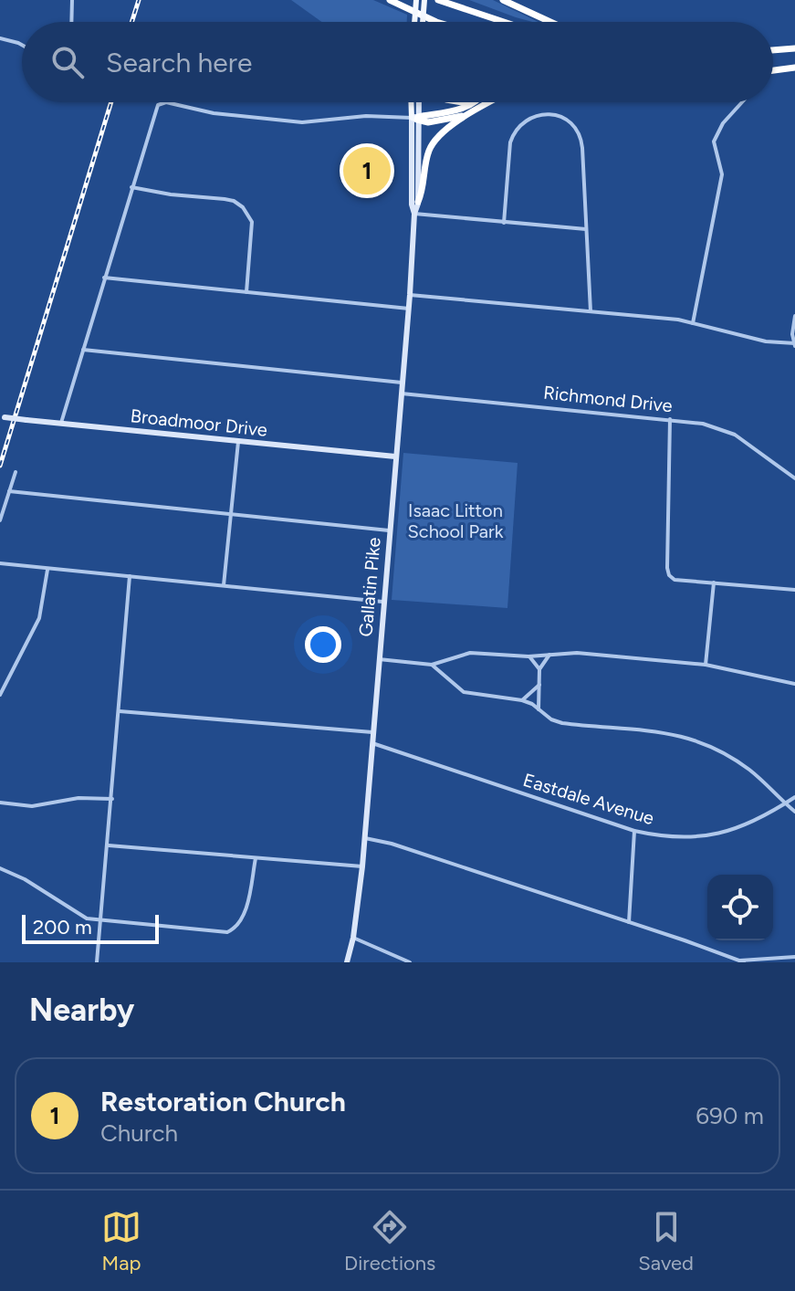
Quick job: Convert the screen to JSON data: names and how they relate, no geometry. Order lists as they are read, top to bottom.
{
  "streets": {
    "main road": ["Broadmoor Drive", "Gallatin Pike"],
    "street": ["Richmond Drive", "Eastdale Avenue"]
  },
  "crossings": [
    ["Richmond Drive", "Gallatin Pike"],
    ["Broadmoor Drive", "Gallatin Pike"],
    ["Gallatin Pike", "Eastdale Avenue"]
  ],
  "parks": ["Isaac Litton School Park"],
  "scale_bar": "200 m",
  "page": {
    "search": "Search here",
    "pins": "1",
    "scale": "200 m",
    "heading": "Nearby",
    "list": [
      {
        "mark": "1",
        "name": "Restoration Church",
        "note": "Church",
        "value": "690 m"
      }
    ],
    "nav": ["Map", "Directions", "Saved"]
  }
}
